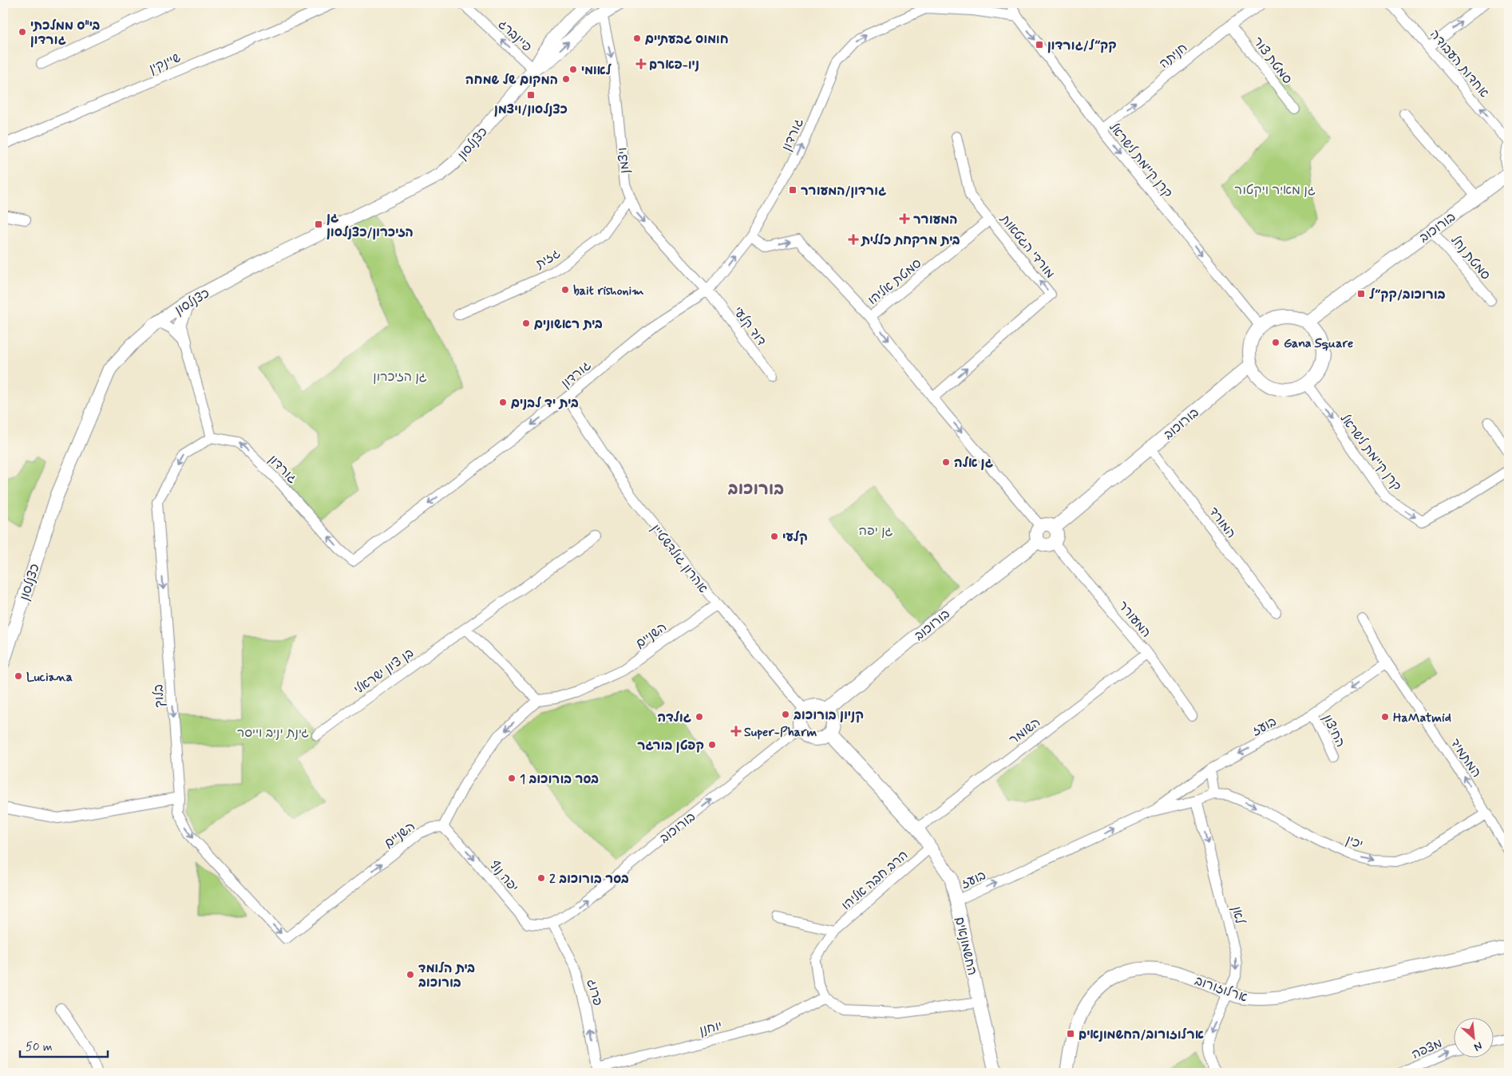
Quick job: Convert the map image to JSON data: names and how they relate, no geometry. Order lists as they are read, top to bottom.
{
  "streets": {
    "street": [
      "פיינברג",
      "חניתה",
      "סמטת צור",
      "שיינקין",
      "אחדות העבודה",
      "גורדון",
      "כצנלסון",
      "קרן קיימת לישראל",
      "ויצמן",
      "בורוכוב",
      "מורדי הגטאות",
      "סמטת נחל",
      "גזית",
      "סמטת אליהו",
      "דוד קלעי",
      "המורד",
      "אהרון גולדשטיין",
      "המעורר",
      "השניים",
      "בן ציון ישראלי",
      "בלוך",
      "בועז",
      "השומר",
      "החיצון",
      "המתמיד",
      "יכין",
      "יפה נוף",
      "הרב חבה אליהו",
      "לאן",
      "החשמונאים",
      "ארלוזורוב",
      "פרוג",
      "יוחנן",
      "מצפה"
    ]
  },
  "crossings": [
    ["פיינברג", "כצנלסון"],
    ["חניתה", "סמטת צור"],
    ["חניתה", "קרן קיימת לישראל"],
    ["גורדון", "קרן קיימת לישראל"],
    ["גורדון", "ויצמן"],
    ["גורדון", "דוד קלעי"],
    ["גורדון", "אהרון גולדשטיין"],
    ["גורדון", "בלוך"],
    ["כצנלסון", "ויצמן"],
    ["קרן קיימת לישראל", "בורוכוב"],
    ["ויצמן", "גזית"],
    ["ויצמן", "דוד קלעי"],
    ["בורוכוב", "סמטת נחל"],
    ["בורוכוב", "המורד"],
    ["בורוכוב", "אהרון גולדשטיין"],
    ["בורוכוב", "המעורר"],
    ["בורוכוב", "יפה נוף"],
    ["בורוכוב", "פרוג"],
    ["מורדי הגטאות", "סמטת אליהו"],
    ["אהרון גולדשטיין", "השניים"],
    ["המעורר", "השומר"],
    ["השניים", "בלוך"],
    ["השניים", "יפה נוף"],
    ["בועז", "החיצון"],
    ["בועז", "המתמיד"],
    ["בועז", "לאן"],
    ["בועז", "החשמונאים"],
    ["השומר", "החשמונאים"],
    ["המתמיד", "יכין"],
    ["יפה נוף", "פרוג"],
    ["הרב חבה אליהו", "החשמונאים"],
    ["הרב חבה אליהו", "יוחנן"],
    ["לאן", "ארלוזורוב"],
    ["פרוג", "יוחנן"]
  ],
  "one_way": [
    "פיינברג",
    "חניתה",
    "קרן קיימת לישראל",
    "ויצמן",
    "בלוך",
    "המתמיד",
    "יכין",
    "יפה נוף",
    "לאן",
    "פרוג",
    "מצפה"
  ],
  "districts": ["בורוכוב"],
  "parks": [
    "גן מאיר ויקטור",
    "גן הזיכרון",
    "גן יפה",
    "גינת יניב וייסר"
  ],
  "places": {
    "other": [
      "בי\"ס ממלכתי גורדון",
      "חומוס גבעתיים",
      "לאומי",
      "המקום של שמחה",
      "bait rishonim",
      "בית ראשונים",
      "Gana Square",
      "בית יד לבנים",
      "גן אלה",
      "קלעי",
      "Luciana",
      "קניון בורוכוב",
      "גולדה",
      "HaMatmid",
      "קפטן בורגר",
      "בסר בורוכוב 1",
      "בסר בורוכוב 2",
      "בית הלומד בורוכוב"
    ],
    "transit": [
      "קק״ל/גורדון",
      "כצנלסון/ויצמן",
      "גורדון/המעורר",
      "גן הזיכרון/כצנלסון",
      "בורוכוב/קק״ל",
      "ארלוזורוב/החשמונאים"
    ],
    "health": [
      "ניו-פארם",
      "המעורר",
      "בית מרקחת כללית",
      "Super-Pharm"
    ]
  },
  "scale_bar": "50 m",
  "north": "bottom right"
}
